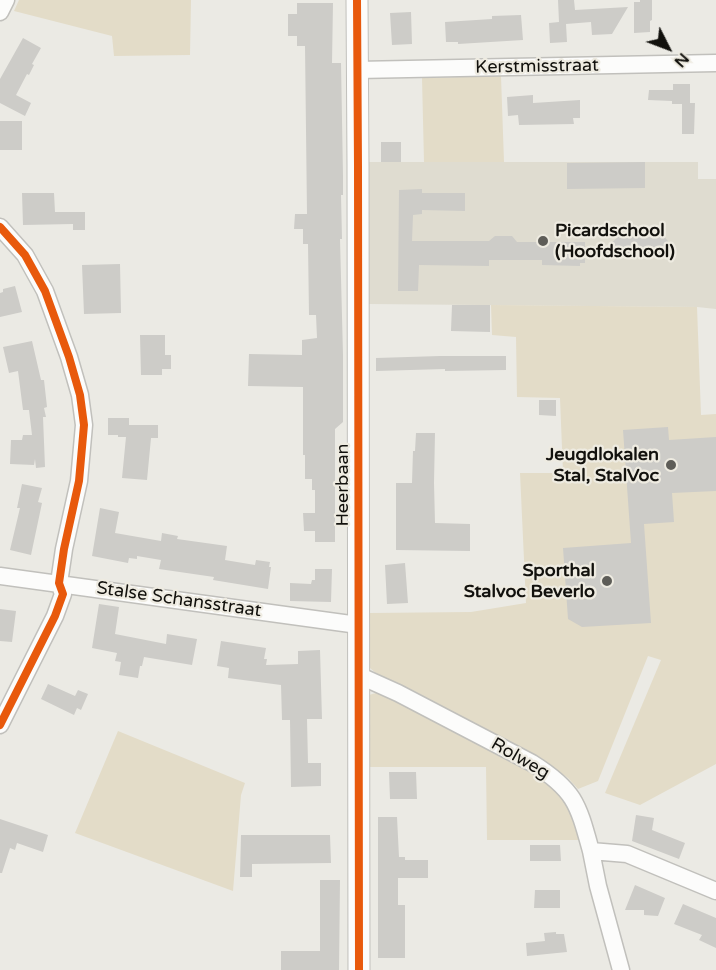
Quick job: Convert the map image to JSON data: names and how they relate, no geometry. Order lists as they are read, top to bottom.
{
  "streets": {
    "street": [
      "Kerstmisstraat",
      "Heerbaan",
      "Stalse Schansstraat",
      "Rolweg"
    ]
  },
  "crossings": [
    ["Kerstmisstraat", "Heerbaan"],
    ["Heerbaan", "Stalse Schansstraat"],
    ["Heerbaan", "Rolweg"]
  ],
  "places": ["Picardschool (Hoofdschool)", "Jeugdlokalen Stal, StalVoc", "Sporthal Stalvoc Beverlo"],
  "north": "bottom right"
}
